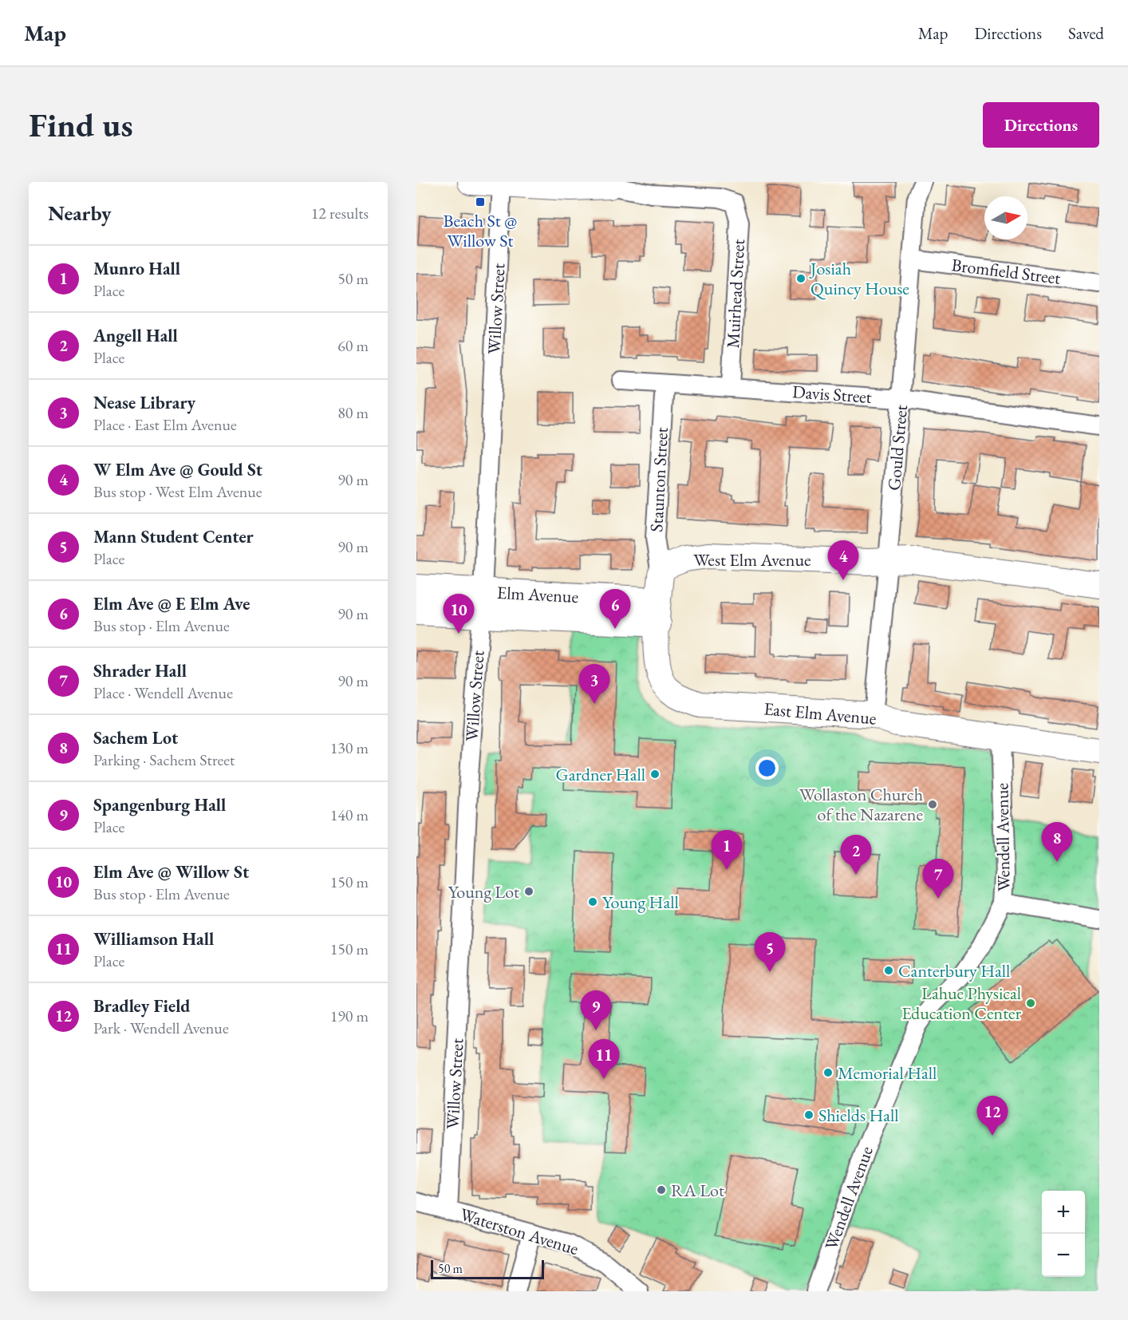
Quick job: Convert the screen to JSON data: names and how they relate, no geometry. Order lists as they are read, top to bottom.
{
  "streets": {
    "street": [
      "Bromfield Street",
      "Muirhead Street",
      "Willow Street",
      "Davis Street",
      "Gould Street",
      "Staunton Street",
      "West Elm Avenue",
      "Elm Avenue",
      "East Elm Avenue",
      "Wendell Avenue",
      "Waterston Avenue"
    ]
  },
  "crossings": [
    ["Bromfield Street", "Gould Street"],
    ["Muirhead Street", "Davis Street"],
    ["Willow Street", "Elm Avenue"],
    ["Willow Street", "Waterston Avenue"],
    ["Davis Street", "Gould Street"],
    ["Davis Street", "Staunton Street"],
    ["Gould Street", "West Elm Avenue"],
    ["Gould Street", "East Elm Avenue"],
    ["Staunton Street", "West Elm Avenue"],
    ["Elm Avenue", "East Elm Avenue"],
    ["East Elm Avenue", "Wendell Avenue"]
  ],
  "places": {
    "transit": ["Beach St @ Willow St"],
    "other": [
      "Josiah Quincy House",
      "Gardner Hall",
      "Wollaston Church of the Nazarene",
      "Young Lot",
      "Young Hall",
      "Canterbury Hall",
      "Lahue Physical Education Center",
      "Memorial Hall",
      "Shields Hall",
      "RA Lot"
    ]
  },
  "scale_bar": "50 m",
  "north": "right",
  "page": {
    "header": "Map",
    "nav": ["Map", "Directions", "Saved"],
    "buttons": "Directions",
    "title": "Find us",
    "heading": ["Nearby", "12 results"],
    "list": [
      {
        "mark": "1",
        "name": "Munro Hall",
        "note": "Place",
        "value": "50 m"
      },
      {
        "mark": "2",
        "name": "Angell Hall",
        "note": "Place",
        "value": "60 m"
      },
      {
        "mark": "3",
        "name": "Nease Library",
        "note": "Place · East Elm Avenue",
        "value": "80 m"
      },
      {
        "mark": "4",
        "name": "W Elm Ave @ Gould St",
        "note": "Bus stop · West Elm Avenue",
        "value": "90 m"
      },
      {
        "mark": "5",
        "name": "Mann Student Center",
        "note": "Place",
        "value": "90 m"
      },
      {
        "mark": "6",
        "name": "Elm Ave @ E Elm Ave",
        "note": "Bus stop · Elm Avenue",
        "value": "90 m"
      },
      {
        "mark": "7",
        "name": "Shrader Hall",
        "note": "Place · Wendell Avenue",
        "value": "90 m"
      },
      {
        "mark": "8",
        "name": "Sachem Lot",
        "note": "Parking · Sachem Street",
        "value": "130 m"
      },
      {
        "mark": "9",
        "name": "Spangenburg Hall",
        "note": "Place",
        "value": "140 m"
      },
      {
        "mark": "10",
        "name": "Elm Ave @ Willow St",
        "note": "Bus stop · Elm Avenue",
        "value": "150 m"
      },
      {
        "mark": "11",
        "name": "Williamson Hall",
        "note": "Place",
        "value": "150 m"
      },
      {
        "mark": "12",
        "name": "Bradley Field",
        "note": "Park · Wendell Avenue",
        "value": "190 m"
      }
    ],
    "pins": [
      "4",
      "6",
      "10",
      "3",
      "8",
      "1",
      "2",
      "7",
      "5",
      "9",
      "11",
      "12"
    ],
    "map_buttons": ["+", "−"],
    "scale": "50 m"
  }
}
